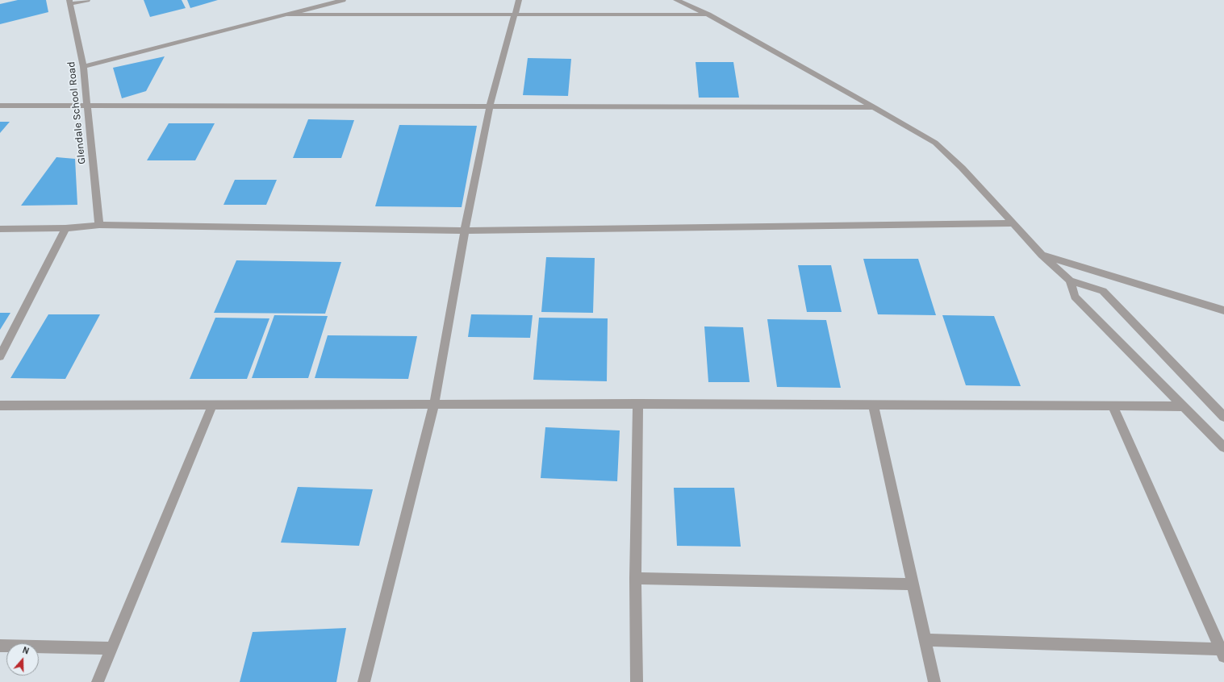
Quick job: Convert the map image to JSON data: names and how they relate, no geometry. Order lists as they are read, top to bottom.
{
  "streets": {
    "street": ["Glendale School Road"]
  },
  "north": "top"
}
